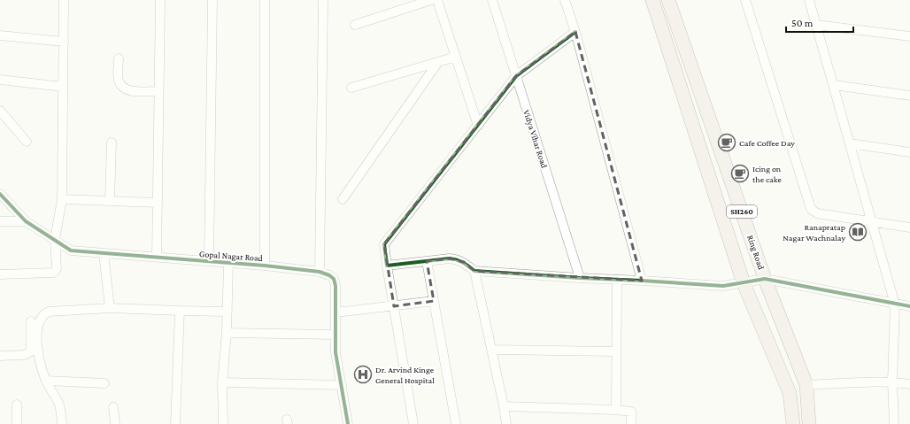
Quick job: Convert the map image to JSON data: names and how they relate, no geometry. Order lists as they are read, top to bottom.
{
  "streets": {
    "main road": ["SH260", "Ring Road"],
    "street": ["Vidya Vihar Road", "Gopal Nagar Road"]
  },
  "places": {
    "cafe": ["Cafe Coffee Day", "Icing on the cake"],
    "library": ["Ranapratap Nagar Wachnalay"],
    "hospital": ["Dr. Arvind Kinge General Hospital"]
  },
  "scale_bar": "50 m"
}
